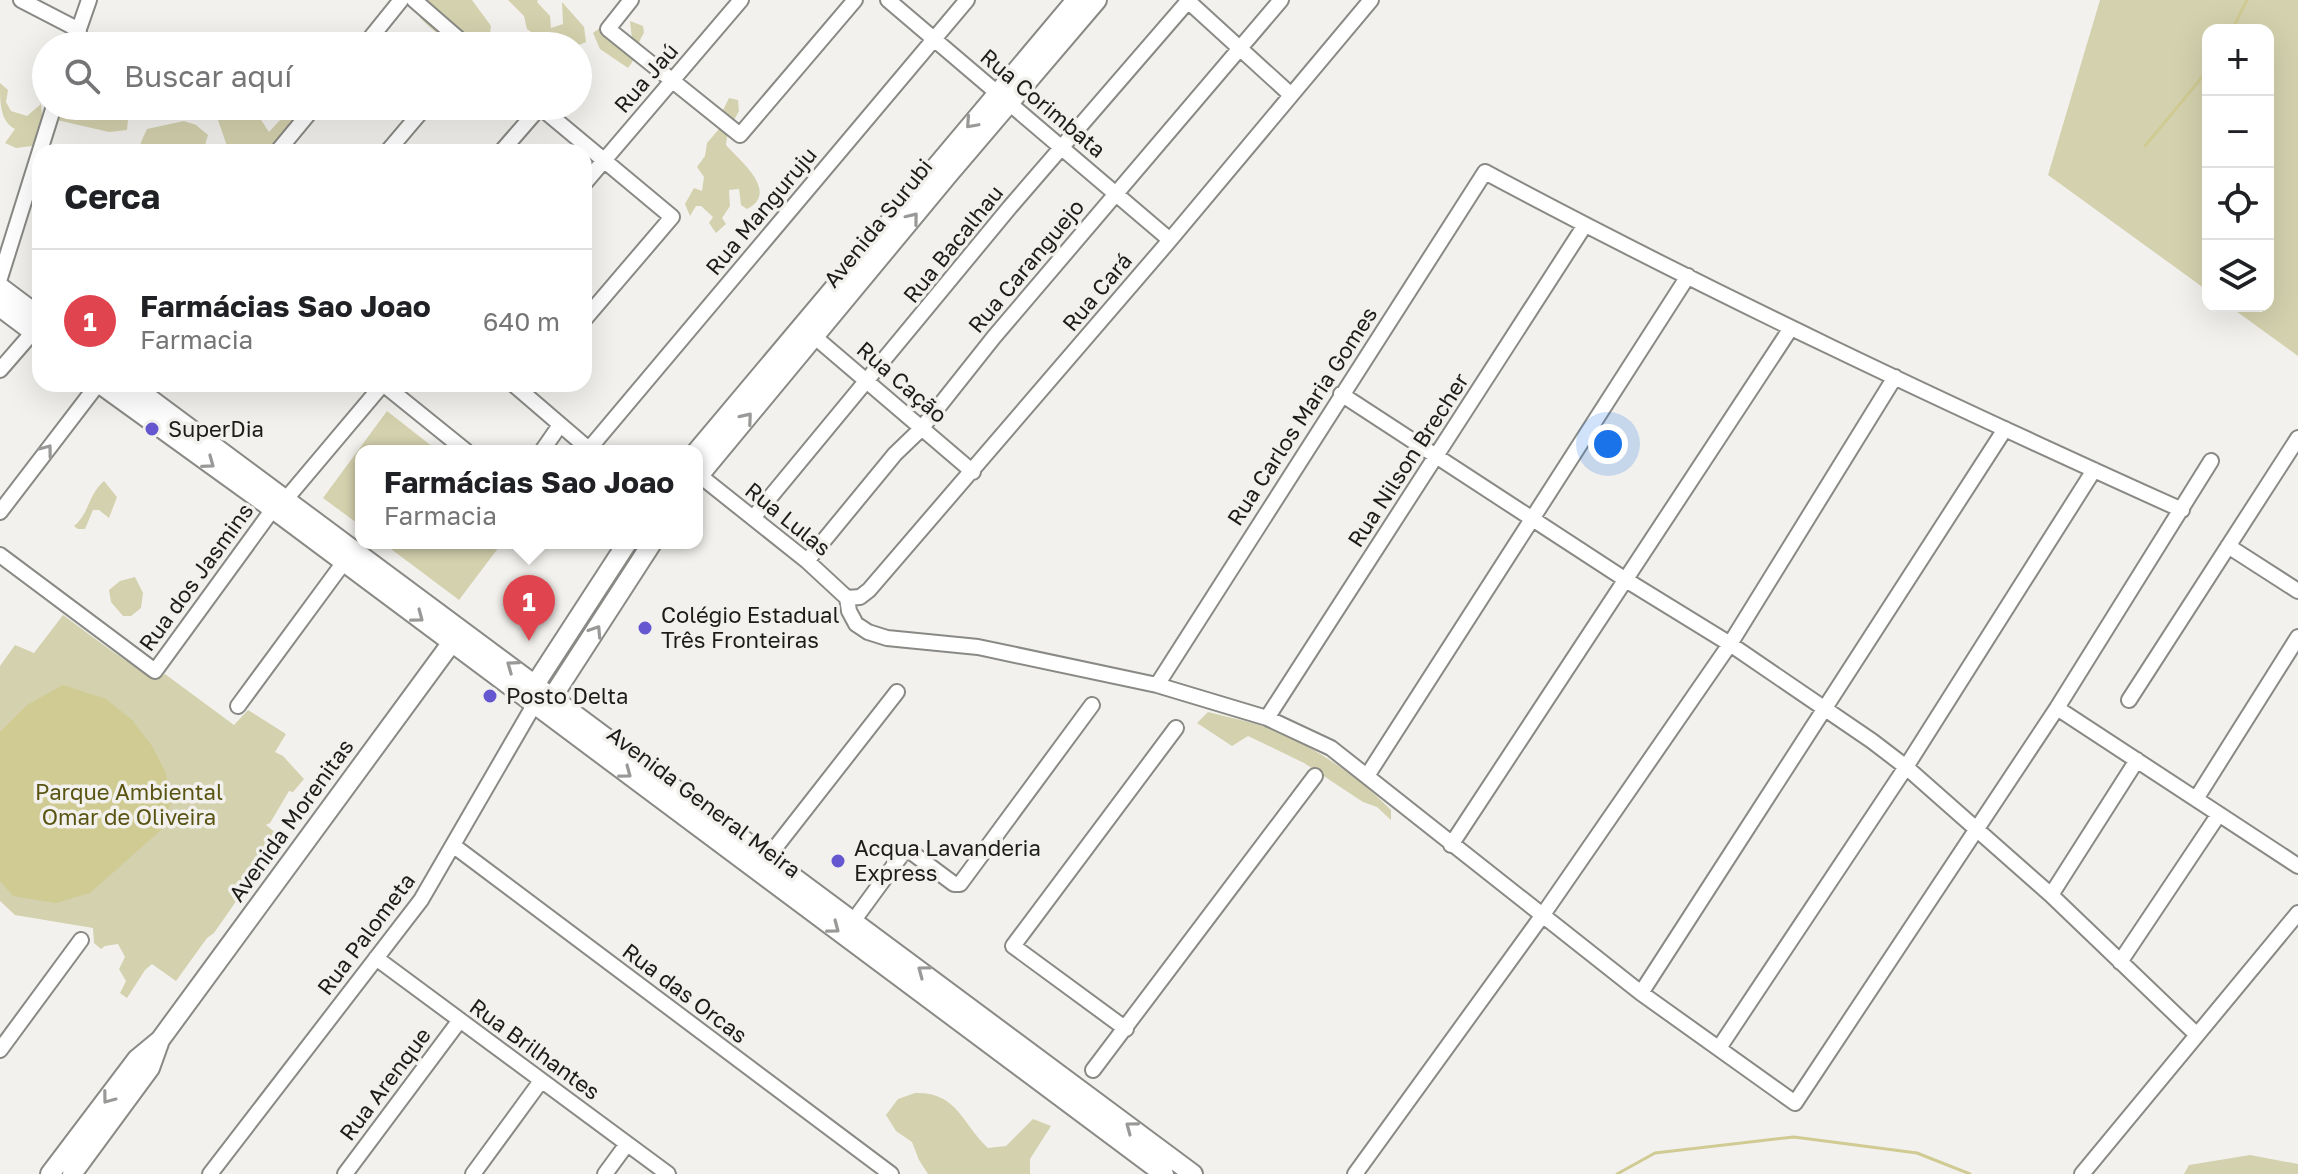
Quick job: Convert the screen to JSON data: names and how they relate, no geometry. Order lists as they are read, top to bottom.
{
  "streets": {
    "main road": ["Avenida Surubi", "Avenida General Meira", "Avenida Morenitas"],
    "street": [
      "Rua Jaú",
      "Rua Corimbata",
      "Rua Manguruju",
      "Rua Bacalhau",
      "Rua Caranguejo",
      "Rua Cará",
      "Rua Cação",
      "Rua Carlos Maria Gomes",
      "Rua Nilson Brecher",
      "Rua Lulas",
      "Rua dos Jasmins",
      "Rua Palometa",
      "Rua das Orcas",
      "Rua Brilhantes",
      "Rua Arenque"
    ]
  },
  "crossings": [
    ["Rua Corimbata", "Rua Manguruju"],
    ["Rua Corimbata", "Avenida Surubi"],
    ["Rua Corimbata", "Rua Bacalhau"],
    ["Rua Corimbata", "Rua Caranguejo"],
    ["Rua Corimbata", "Rua Cará"],
    ["Avenida Surubi", "Rua Cação"],
    ["Rua Bacalhau", "Rua Cação"],
    ["Rua Bacalhau", "Rua Lulas"],
    ["Rua Caranguejo", "Rua Cação"],
    ["Rua Caranguejo", "Rua Lulas"],
    ["Rua Cará", "Rua Cação"],
    ["Rua Cará", "Rua Lulas"],
    ["Rua Carlos Maria Gomes", "Rua Nilson Brecher"],
    ["Rua Carlos Maria Gomes", "Rua Lulas"],
    ["Rua Nilson Brecher", "Rua Lulas"],
    ["Rua dos Jasmins", "Avenida General Meira"],
    ["Avenida General Meira", "Avenida Morenitas"],
    ["Avenida General Meira", "Rua Palometa"],
    ["Rua Palometa", "Rua das Orcas"],
    ["Rua Palometa", "Rua Brilhantes"],
    ["Rua Brilhantes", "Rua Arenque"]
  ],
  "parks": ["Parque Ambiental Omar de Oliveira"],
  "places": [
    "SuperDia",
    "Colégio Estadual Três Fronteiras",
    "Posto Delta",
    "Acqua Lavanderia Express"
  ],
  "page": {
    "map_buttons": ["+", "−"],
    "search": "Buscar aquí",
    "heading": "Cerca",
    "list": [
      {
        "mark": "1",
        "name": "Farmácias Sao Joao",
        "note": "Farmacia",
        "value": "640 m"
      }
    ],
    "popup": ["Farmácias Sao Joao", "Farmacia"],
    "pins": "1"
  }
}
